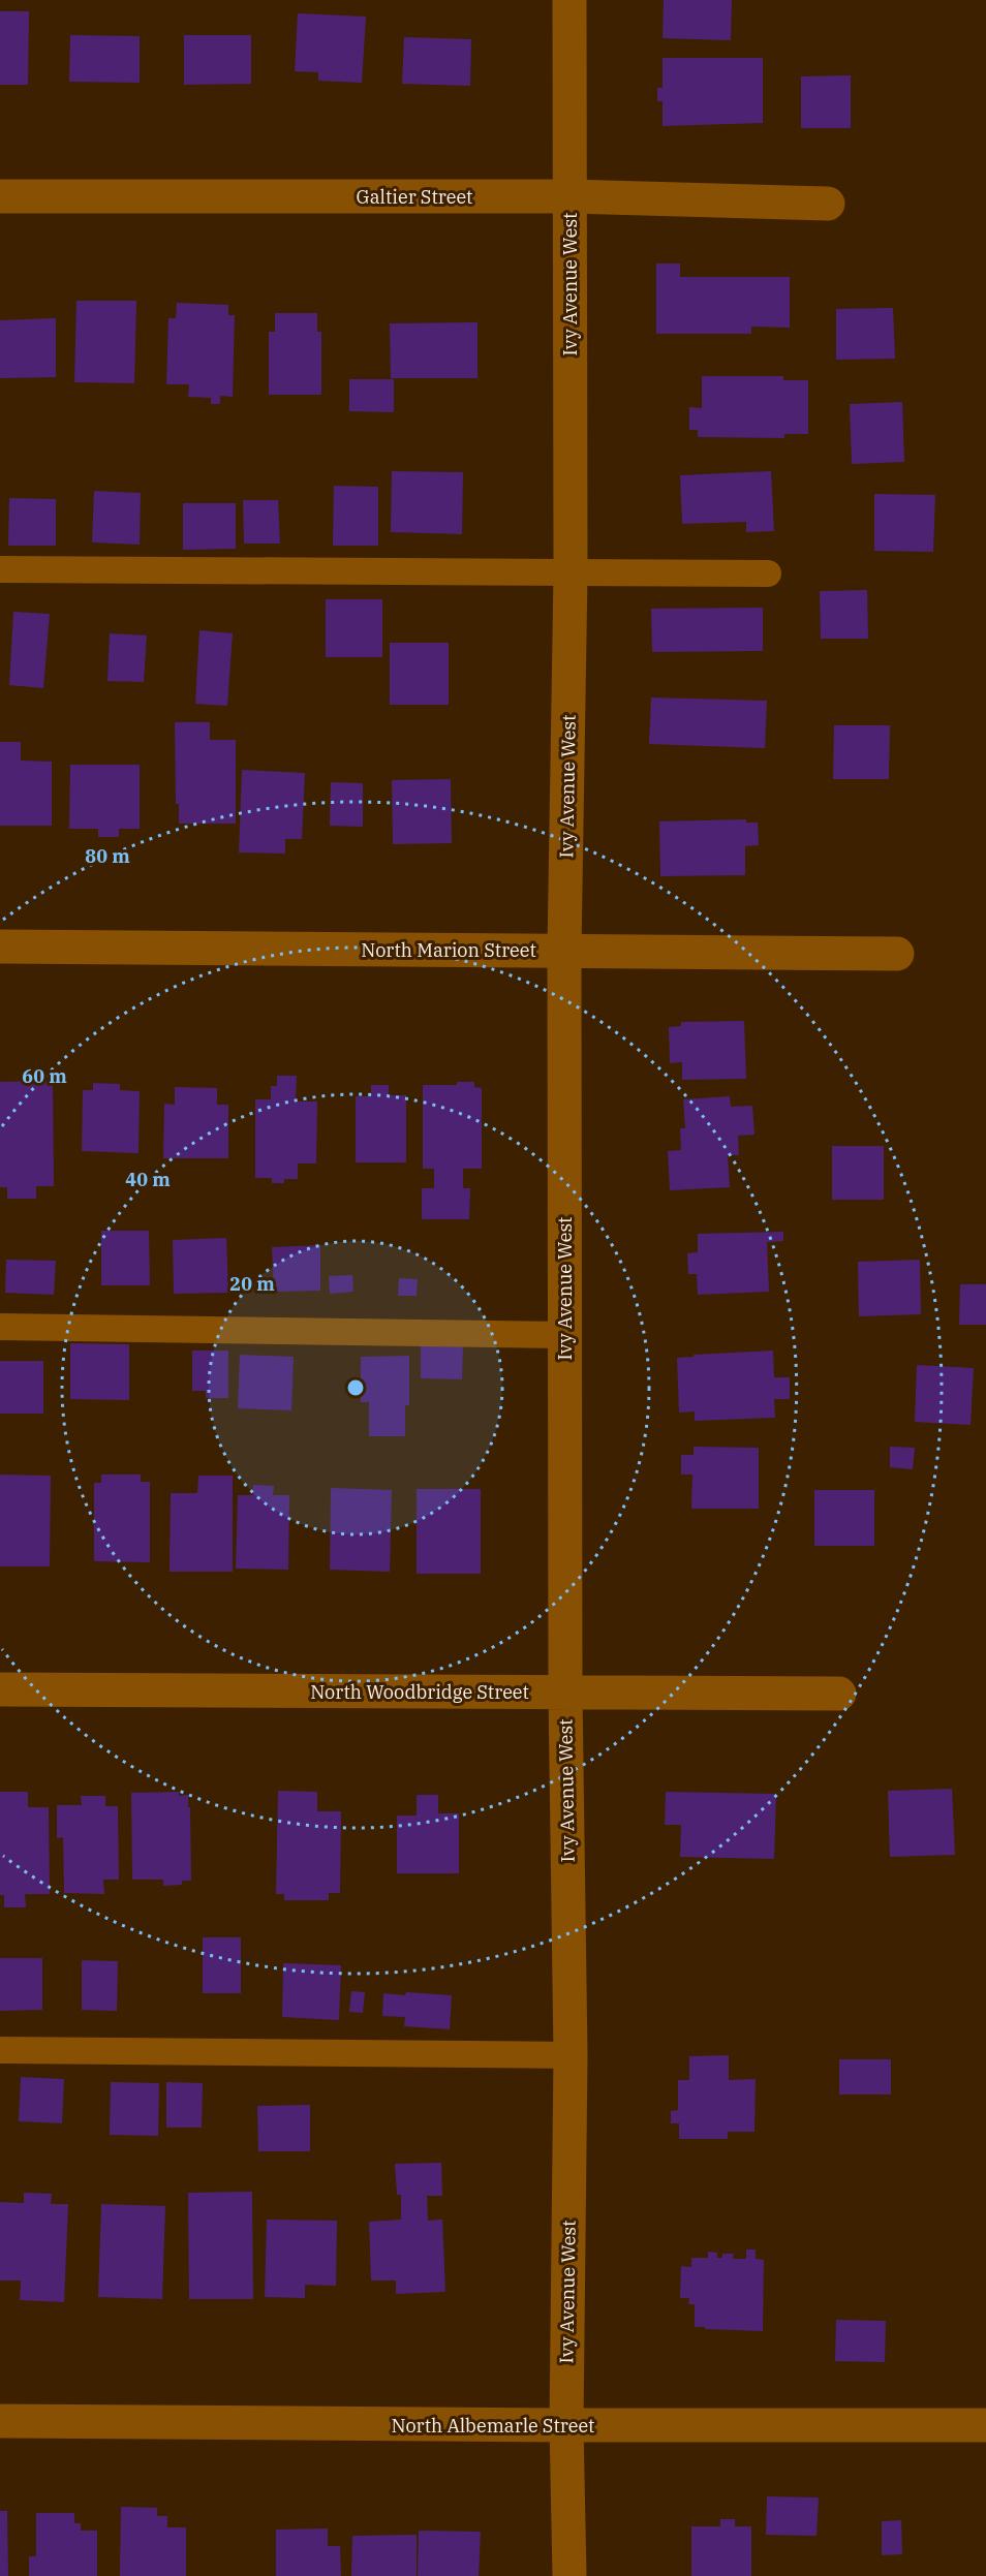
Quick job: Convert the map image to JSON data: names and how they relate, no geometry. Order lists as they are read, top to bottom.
{
  "streets": {
    "street": [
      "Galtier Street",
      "Ivy Avenue West",
      "North Marion Street",
      "North Woodbridge Street",
      "North Albemarle Street"
    ]
  },
  "crossings": [
    ["Galtier Street", "Ivy Avenue West"],
    ["Ivy Avenue West", "North Marion Street"],
    ["Ivy Avenue West", "North Woodbridge Street"],
    ["Ivy Avenue West", "North Albemarle Street"]
  ],
  "rings": [
    "80 m",
    "60 m",
    "40 m",
    "20 m"
  ]
}
